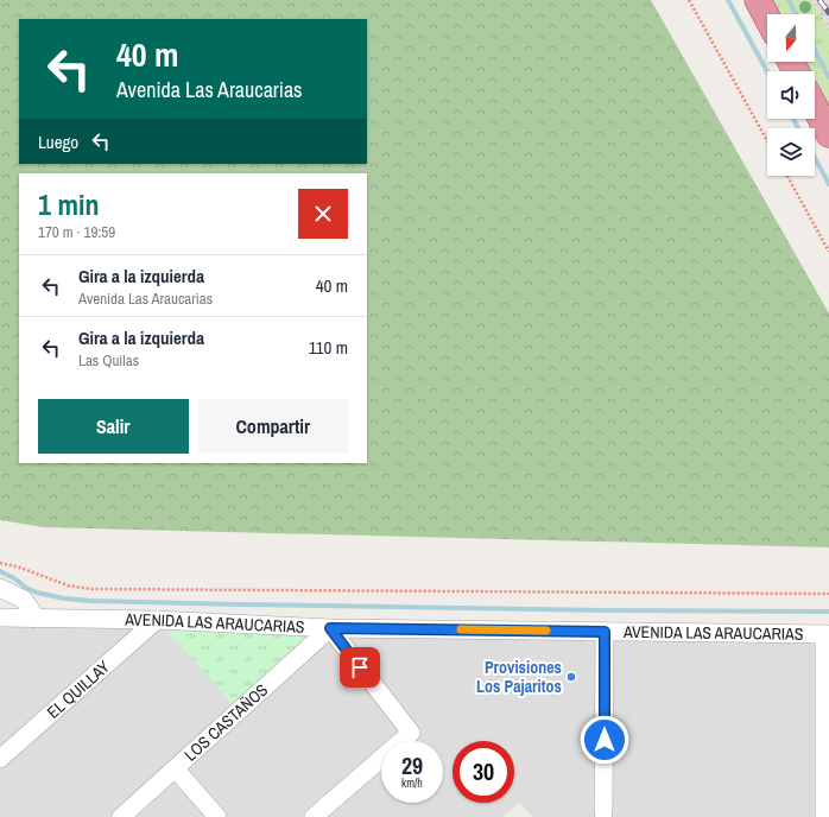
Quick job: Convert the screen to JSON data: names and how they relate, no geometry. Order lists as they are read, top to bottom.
{
  "streets": {
    "street": ["AVENIDA LAS ARAUCARIAS", "EL QUILLAY", "LOS CASTAÑOS"]
  },
  "crossings": [
    ["AVENIDA LAS ARAUCARIAS", "EL QUILLAY"],
    ["AVENIDA LAS ARAUCARIAS", "LOS CASTAÑOS"]
  ],
  "places": ["Provisiones Los Pajaritos"],
  "north": "bottom",
  "page": {
    "turn": ["40 m", "Avenida Las Araucarias"],
    "then": "Luego",
    "heading": ["1 min", "170 m · 19:59"],
    "list": [
      {
        "name": "Gira a la izquierda",
        "note": "Avenida Las Araucarias",
        "value": "40 m"
      },
      {
        "name": "Gira a la izquierda",
        "note": "Las Quilas",
        "value": "110 m"
      }
    ],
    "buttons": ["Salir", "Compartir"],
    "speed": "29 km/h",
    "limit": "30"
  }
}
